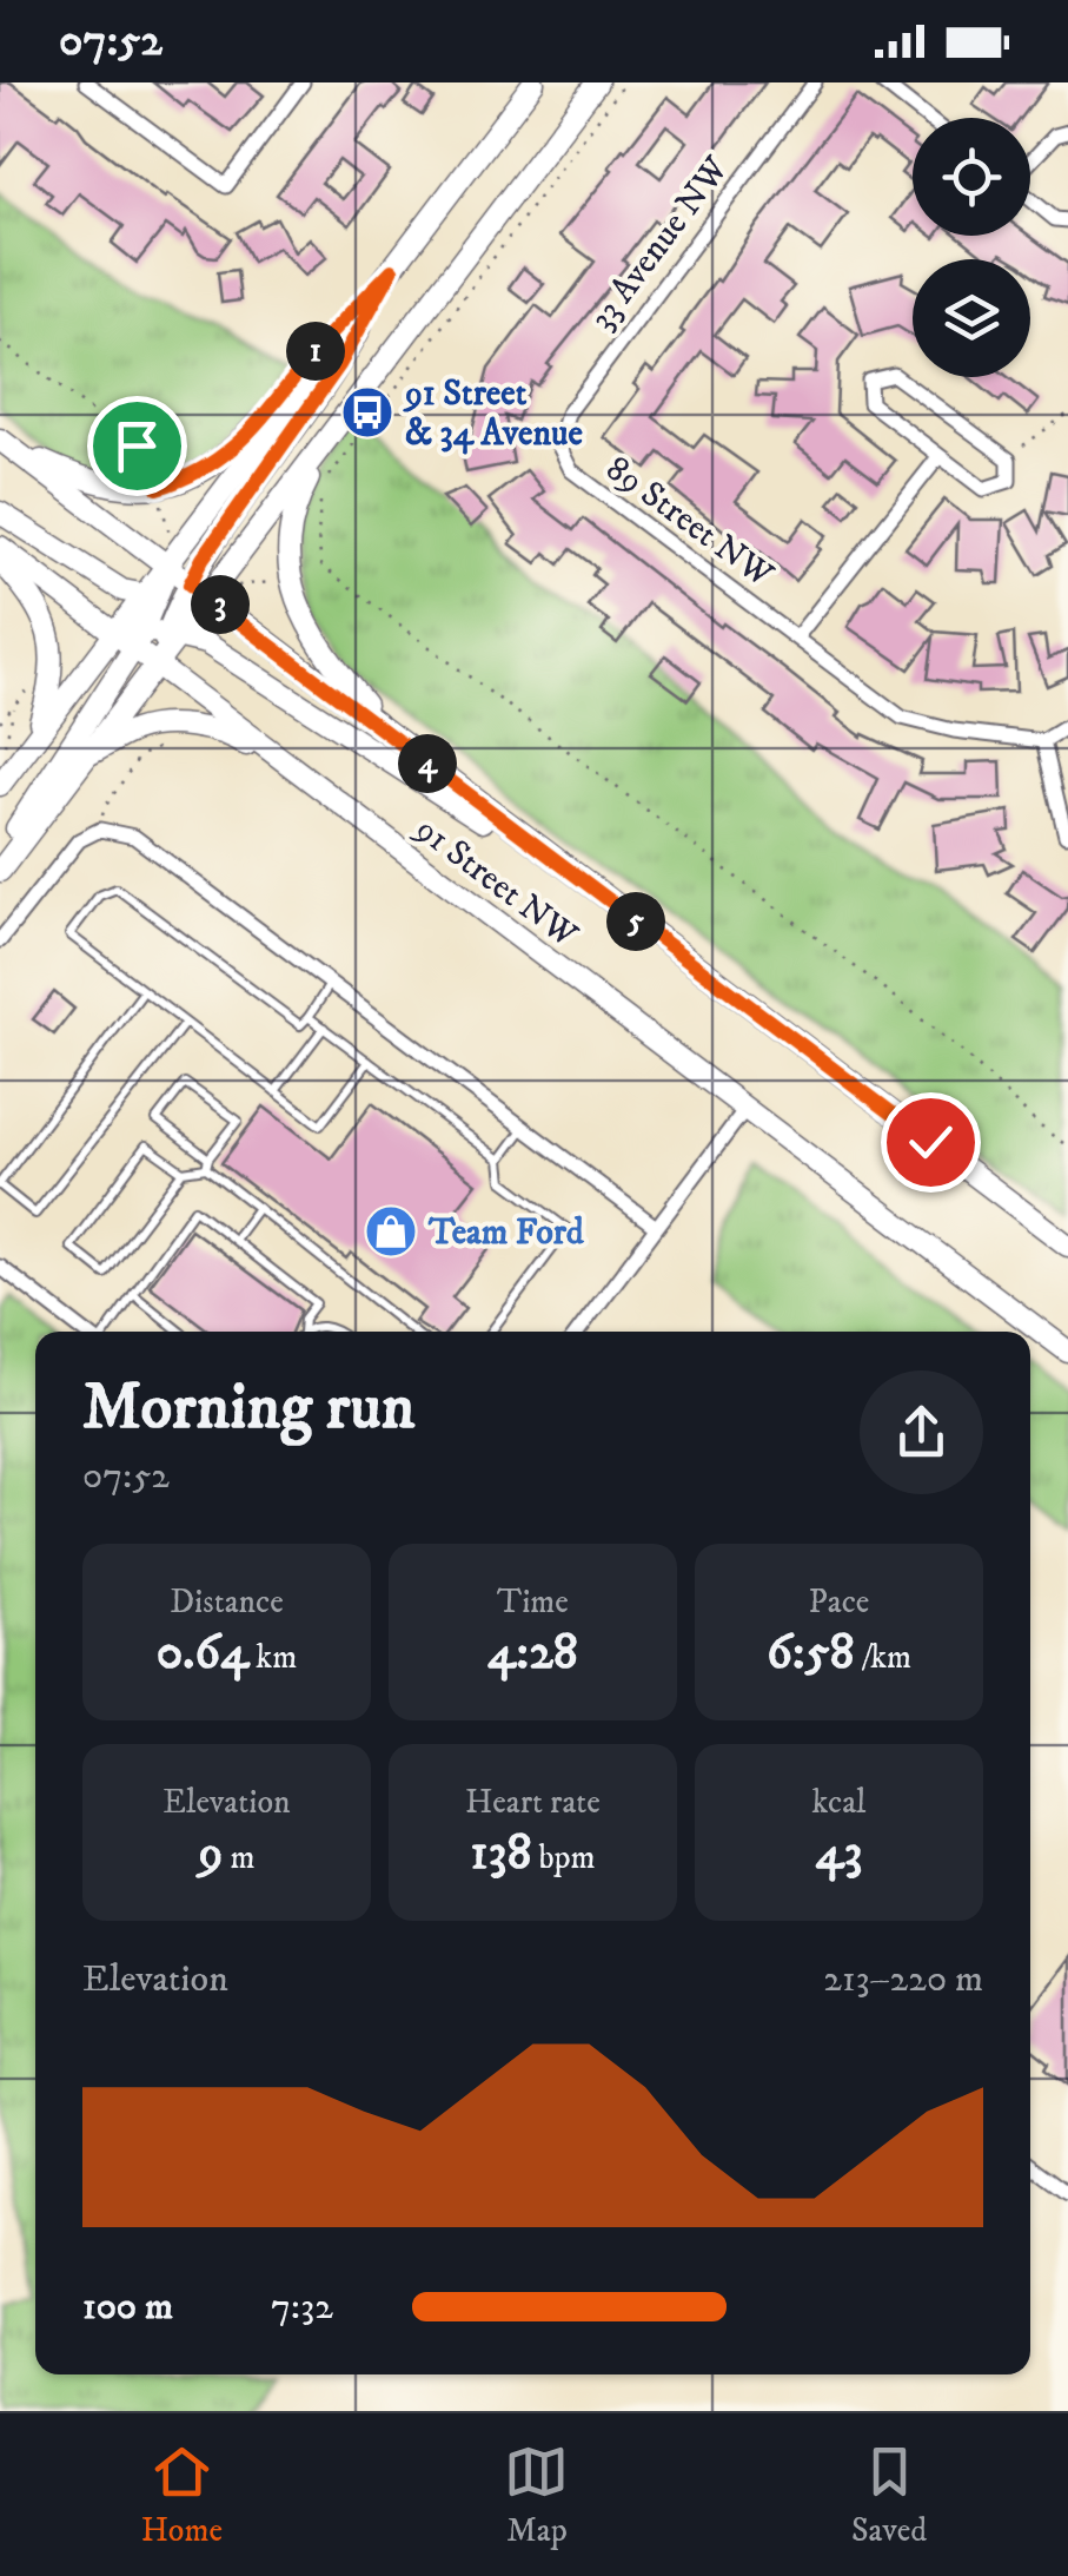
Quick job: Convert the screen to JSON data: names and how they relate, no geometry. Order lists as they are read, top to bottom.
{
  "streets": {
    "main road": ["91 Street NW"],
    "street": ["33 Avenue NW", "89 Street NW"]
  },
  "crossings": [
    ["33 Avenue NW", "89 Street NW"]
  ],
  "places": {
    "bus stop": ["91 Street & 34 Avenue"],
    "shop": ["Team Ford"]
  },
  "page": {
    "status": "07:52",
    "pins": [
      "1",
      "3",
      "4",
      "5"
    ],
    "heading": ["Morning run", "07:52"],
    "stats": [
      ["Distance", "0.64 km"],
      ["Time", "4:28"],
      ["Pace", "6:58 /km"],
      ["Elevation", "9 m"],
      ["Heart rate", "138 bpm"],
      ["kcal", "43"]
    ],
    "chart": ["Elevation", "213–220 m"],
    "list": [
      {
        "name": "100 m",
        "note": "7:32"
      }
    ],
    "tabs": ["Home", "Map", "Saved"]
  }
}
